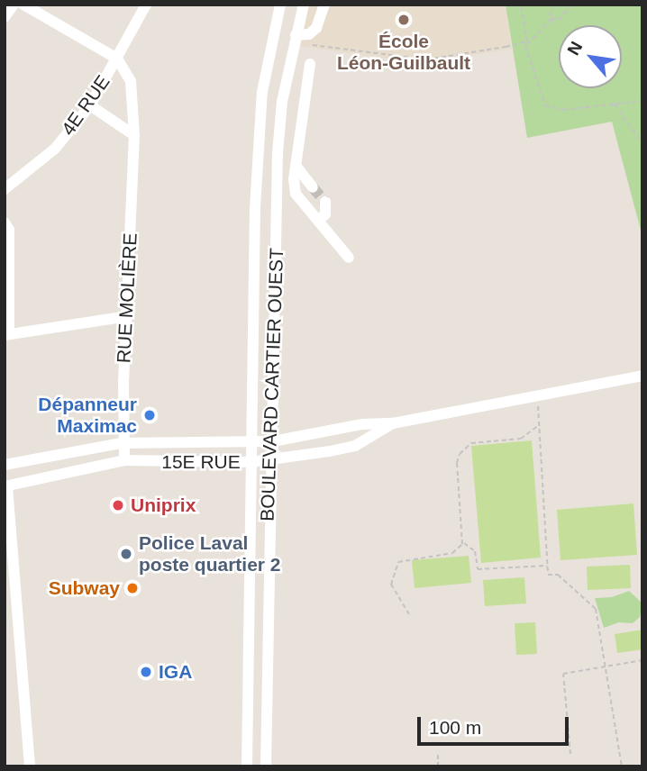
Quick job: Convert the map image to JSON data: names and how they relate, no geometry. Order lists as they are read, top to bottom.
{
  "streets": {
    "street": [
      "4E RUE",
      "RUE MOLIÈRE",
      "BOULEVARD CARTIER OUEST",
      "15E RUE"
    ]
  },
  "crossings": [
    ["4E RUE", "RUE MOLIÈRE"],
    ["RUE MOLIÈRE", "15E RUE"],
    ["BOULEVARD CARTIER OUEST", "15E RUE"]
  ],
  "places": [
    "École Léon-Guilbault",
    "Dépanneur Maximac",
    "Uniprix",
    "Police Laval poste quartier 2",
    "Subway",
    "IGA"
  ],
  "scale_bar": "100 m",
  "north": "top left"
}
